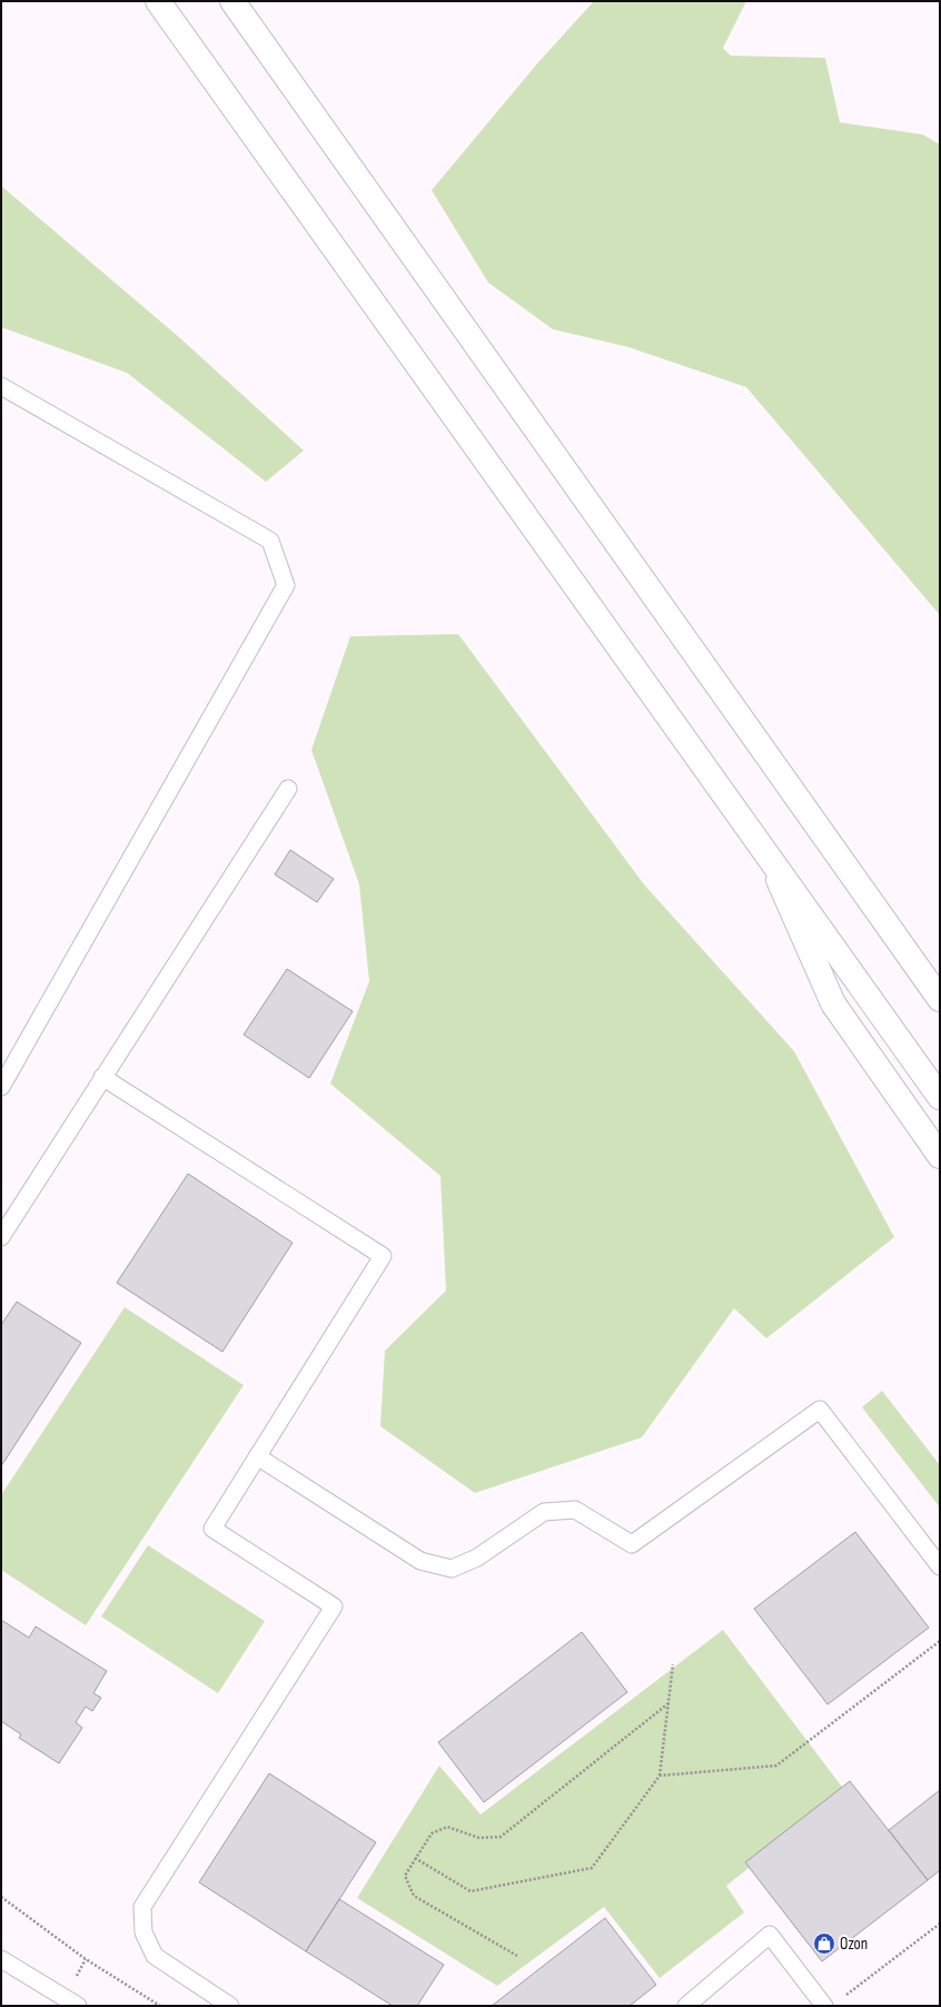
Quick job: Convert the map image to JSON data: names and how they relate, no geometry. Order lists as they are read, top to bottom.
{
  "places": {
    "shop": ["Ozon"]
  }
}
